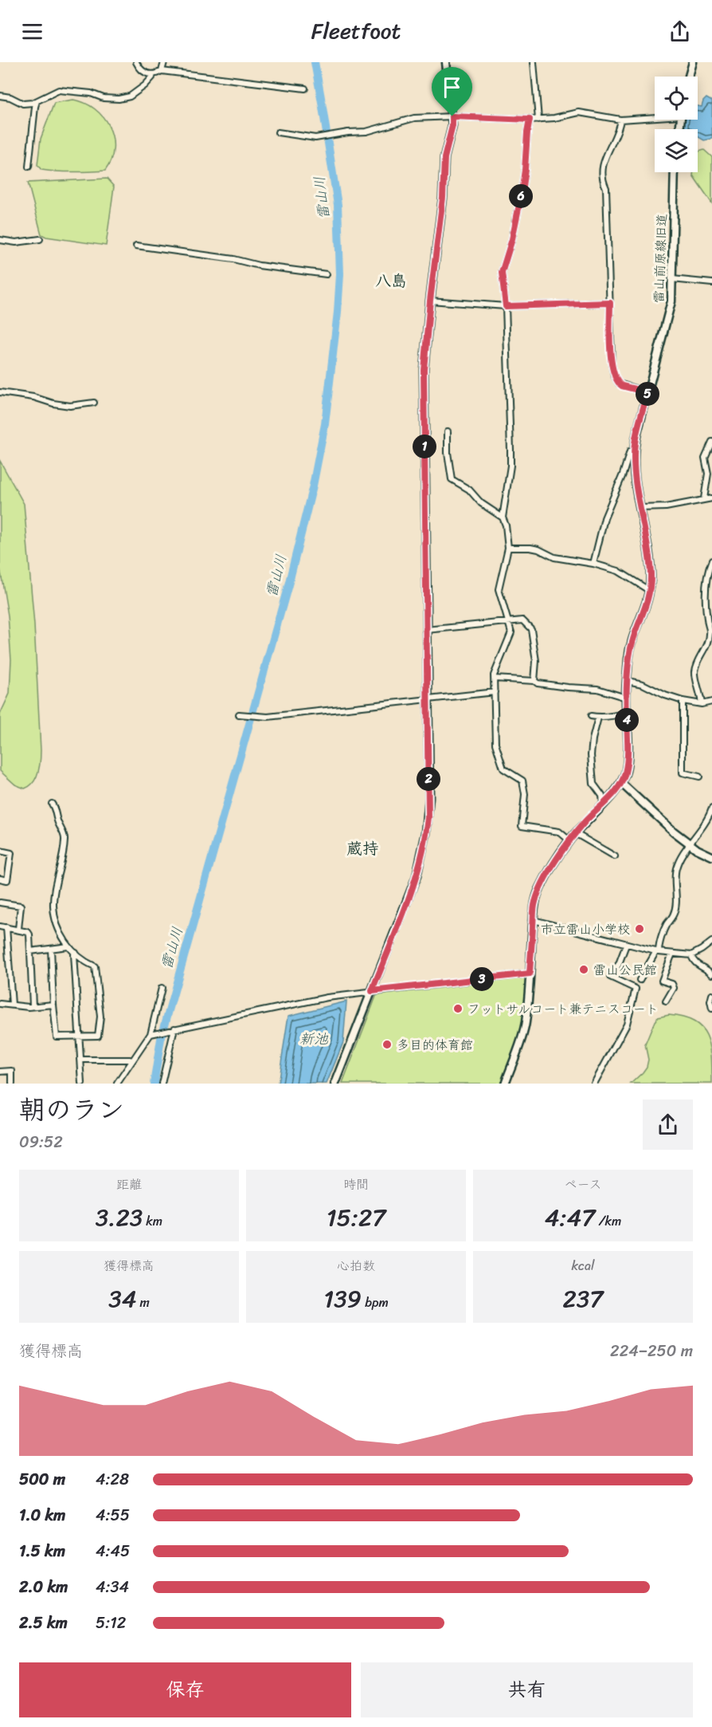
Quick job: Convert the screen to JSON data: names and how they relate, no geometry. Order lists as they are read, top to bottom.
{
  "streets": {
    "street": ["雷山前原線旧道"]
  },
  "districts": ["八島", "蔵持"],
  "water": ["雷山川", "新池"],
  "places": [
    "市立雷山小学校",
    "雷山公民館",
    "フットサルコート兼テニスコート",
    "多目的体育館"
  ],
  "page": {
    "header": "Fleetfoot",
    "pins": [
      "6",
      "5",
      "1",
      "4",
      "2",
      "3"
    ],
    "heading": ["朝のラン", "09:52"],
    "stats": [
      ["距離", "3.23 km"],
      ["時間", "15:27"],
      ["ペース", "4:47 /km"],
      ["獲得標高", "34 m"],
      ["心拍数", "139 bpm"],
      ["kcal", "237"]
    ],
    "chart": ["獲得標高", "224–250 m"],
    "list": [
      {
        "name": "500 m",
        "note": "4:28"
      },
      {
        "name": "1.0 km",
        "note": "4:55"
      },
      {
        "name": "1.5 km",
        "note": "4:45"
      },
      {
        "name": "2.0 km",
        "note": "4:34"
      },
      {
        "name": "2.5 km",
        "note": "5:12"
      }
    ],
    "buttons": ["保存", "共有"]
  }
}
